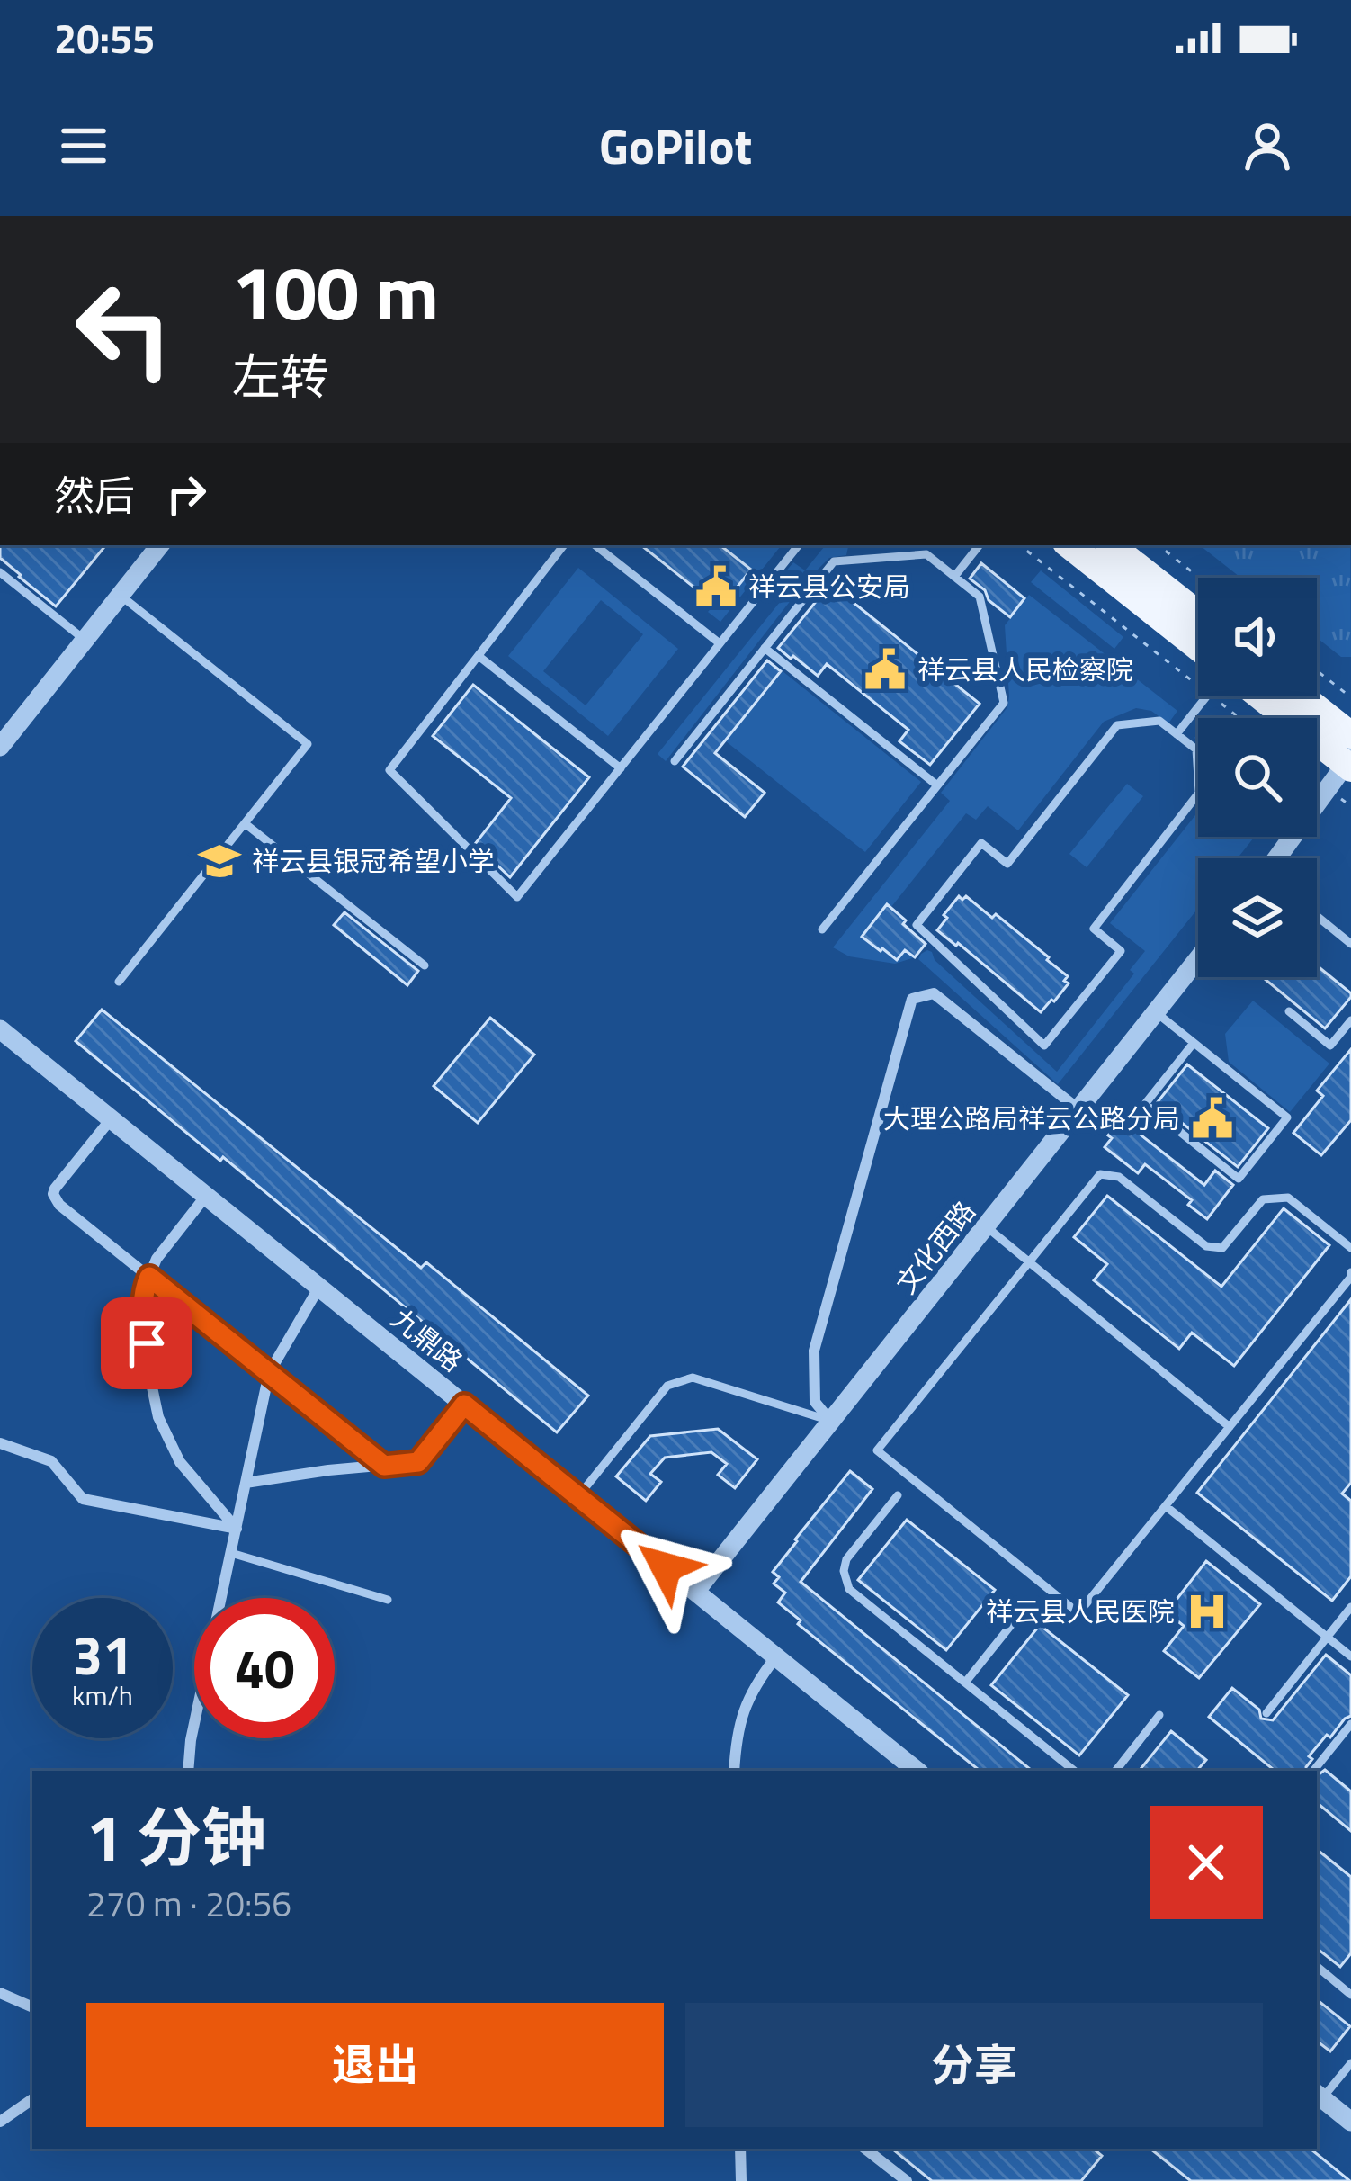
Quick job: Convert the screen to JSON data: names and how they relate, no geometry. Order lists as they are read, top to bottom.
{
  "streets": {
    "street": ["文化西路", "九鼎路"]
  },
  "crossings": [
    ["文化西路", "九鼎路"]
  ],
  "places": {
    "public building": ["祥云县公安局", "祥云县人民检察院", "大理公路局祥云公路分局"],
    "school or university": ["祥云县银冠希望小学"],
    "hospital": ["祥云县人民医院"]
  },
  "page": {
    "status": "20:55",
    "header": "GoPilot",
    "turn": ["100 m", "左转"],
    "then": "然后",
    "speed": "31 km/h",
    "limit": "40",
    "heading": ["1 分钟", "270 m · 20:56"],
    "buttons": ["退出", "分享"]
  }
}
